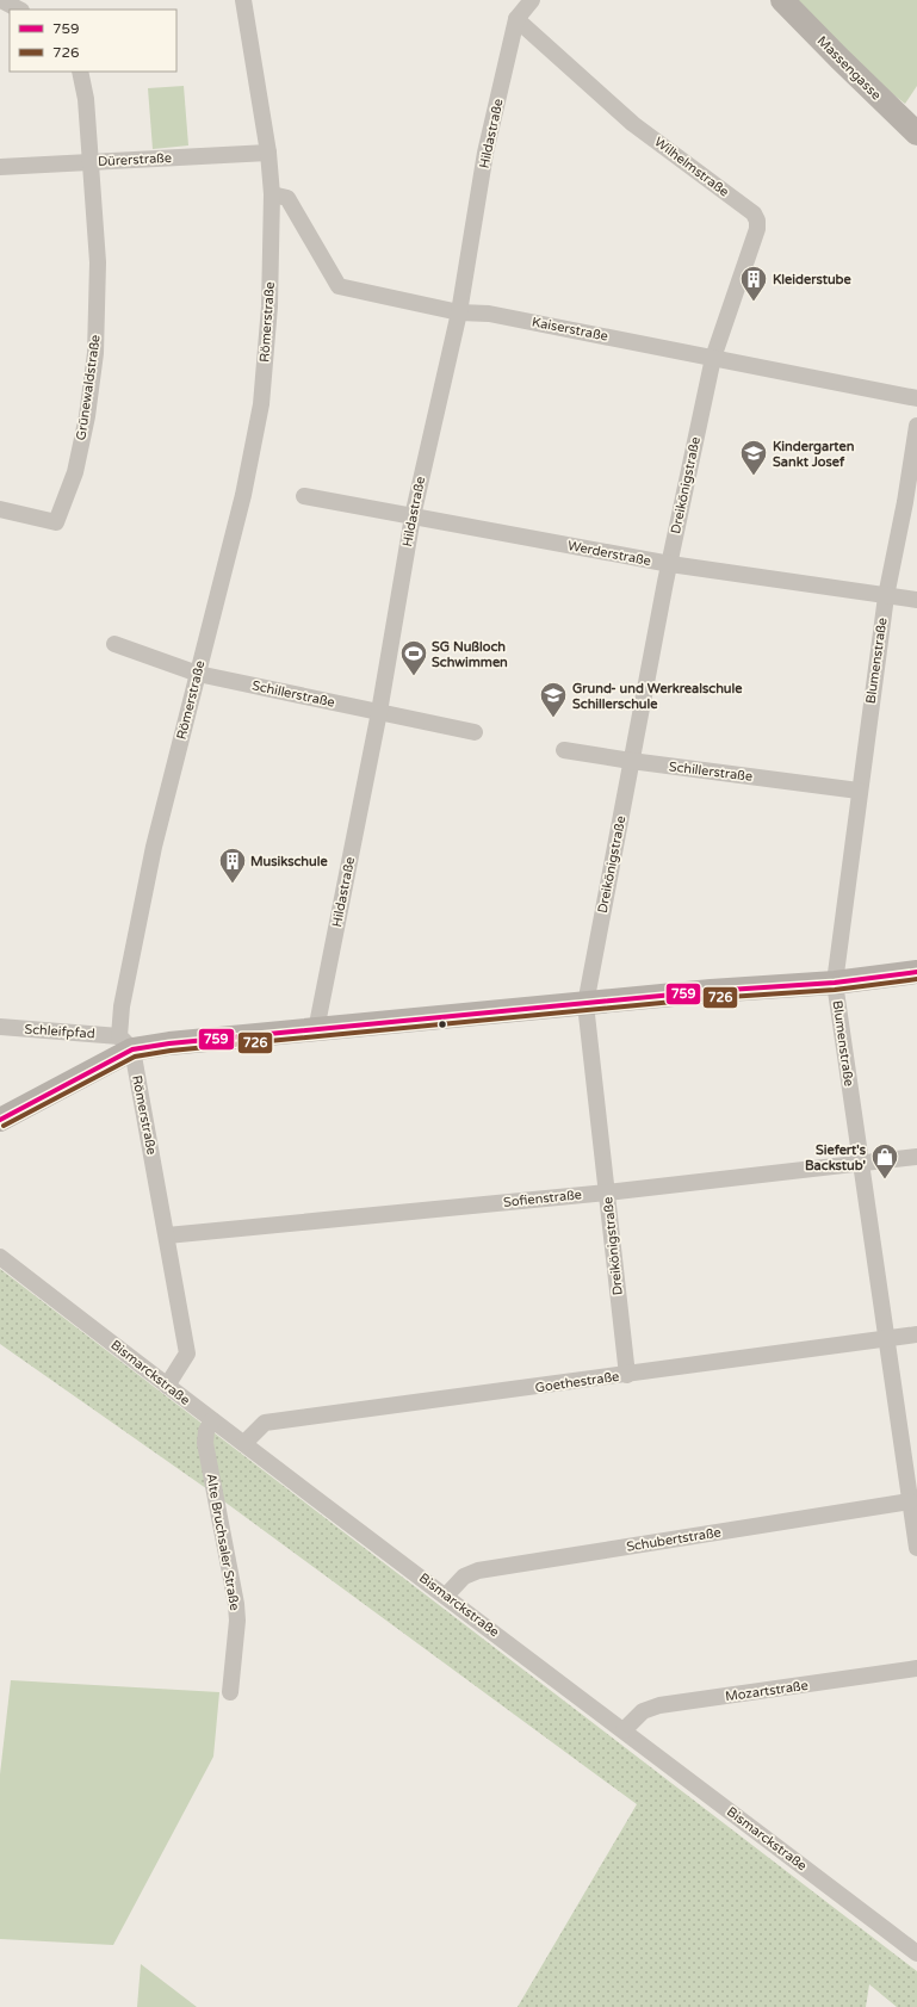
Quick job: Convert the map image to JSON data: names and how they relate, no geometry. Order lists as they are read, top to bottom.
{
  "streets": {
    "street": [
      "Massengasse",
      "Hildastraße",
      "Dürerstraße",
      "Wilhelmstraße",
      "Römerstraße",
      "Kaiserstraße",
      "Grünewaldstraße",
      "Dreikönigstraße",
      "Werderstraße",
      "Blumenstraße",
      "Schillerstraße",
      "Schleifpfad",
      "Sofienstraße",
      "Bismarckstraße",
      "Goethestraße",
      "Schubertstraße",
      "Alte Bruchsaler Straße",
      "Mozartstraße"
    ]
  },
  "crossings": [
    ["Hildastraße", "Wilhelmstraße"],
    ["Hildastraße", "Kaiserstraße"],
    ["Hildastraße", "Werderstraße"],
    ["Hildastraße", "Schillerstraße"],
    ["Dürerstraße", "Römerstraße"],
    ["Dürerstraße", "Grünewaldstraße"],
    ["Wilhelmstraße", "Kaiserstraße"],
    ["Wilhelmstraße", "Dreikönigstraße"],
    ["Römerstraße", "Kaiserstraße"],
    ["Römerstraße", "Schillerstraße"],
    ["Römerstraße", "Schleifpfad"],
    ["Römerstraße", "Sofienstraße"],
    ["Römerstraße", "Bismarckstraße"],
    ["Kaiserstraße", "Dreikönigstraße"],
    ["Dreikönigstraße", "Werderstraße"],
    ["Dreikönigstraße", "Schillerstraße"],
    ["Dreikönigstraße", "Sofienstraße"],
    ["Dreikönigstraße", "Goethestraße"],
    ["Werderstraße", "Blumenstraße"],
    ["Blumenstraße", "Schillerstraße"],
    ["Blumenstraße", "Sofienstraße"],
    ["Blumenstraße", "Goethestraße"],
    ["Blumenstraße", "Schubertstraße"],
    ["Bismarckstraße", "Goethestraße"],
    ["Bismarckstraße", "Schubertstraße"],
    ["Bismarckstraße", "Alte Bruchsaler Straße"],
    ["Bismarckstraße", "Mozartstraße"]
  ],
  "places": {
    "building": ["Kleiderstube", "Musikschule"],
    "school or university": ["Kindergarten Sankt Josef", "Grund- und Werkrealschule Schillerschule"],
    "sports": ["SG Nußloch Schwimmen"],
    "shop": ["Siefert's Backstub'"]
  },
  "lines": ["transit line 759", "transit line 726"],
  "legend": ["759", "726"]
}
